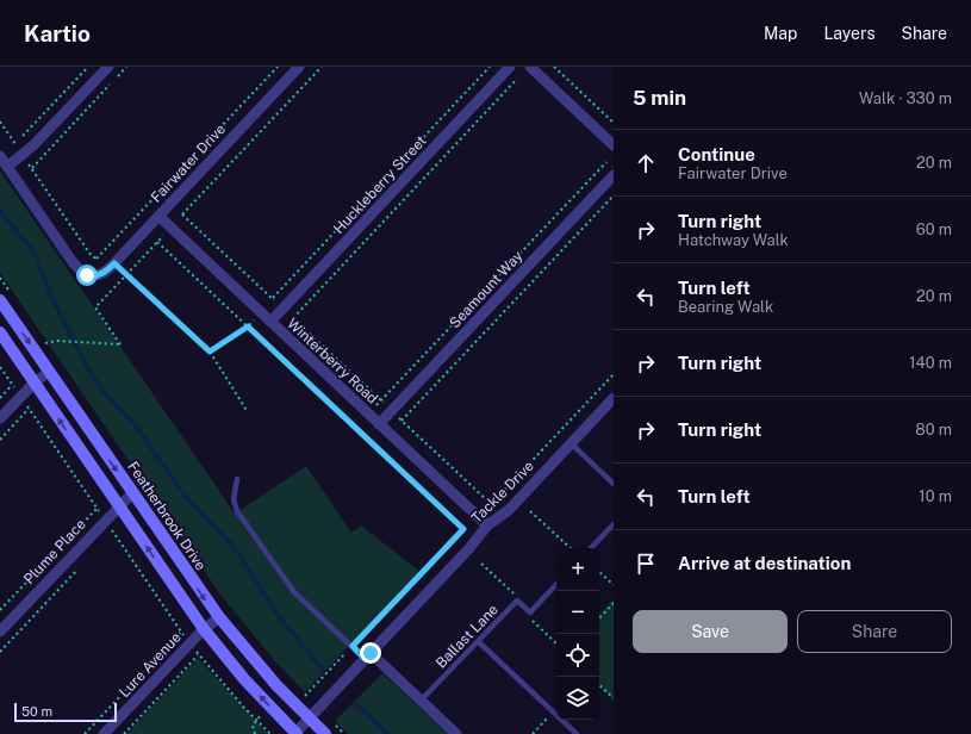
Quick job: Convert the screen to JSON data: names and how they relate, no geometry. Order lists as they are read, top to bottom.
{
  "streets": {
    "street": [
      "Fairwater Drive",
      "Huckleberry Street",
      "Seamount Way",
      "Winterberry Road",
      "Tackle Drive",
      "Featherbrook Drive",
      "Plume Place",
      "Lure Avenue"
    ],
    "lane": ["Ballast Lane"]
  },
  "crossings": [
    ["Fairwater Drive", "Winterberry Road"],
    ["Huckleberry Street", "Winterberry Road"],
    ["Seamount Way", "Winterberry Road"],
    ["Winterberry Road", "Tackle Drive"],
    ["Tackle Drive", "Featherbrook Drive"],
    ["Featherbrook Drive", "Plume Place"],
    ["Featherbrook Drive", "Lure Avenue"]
  ],
  "scale_bar": "50 m",
  "page": {
    "header": "Kartio",
    "nav": ["Map", "Layers", "Share"],
    "heading": ["5 min", "Walk · 330 m"],
    "list": [
      ["Continue", "Fairwater Drive", "20 m"],
      ["Turn right", "Hatchway Walk", "60 m"],
      ["Turn left", "Bearing Walk", "20 m"],
      ["Turn right", "140 m"],
      ["Turn right", "80 m"],
      ["Turn left", "10 m"],
      "Arrive at destination"
    ],
    "map_buttons": ["+", "−"],
    "buttons": ["Save", "Share"],
    "scale": "50 m"
  }
}
